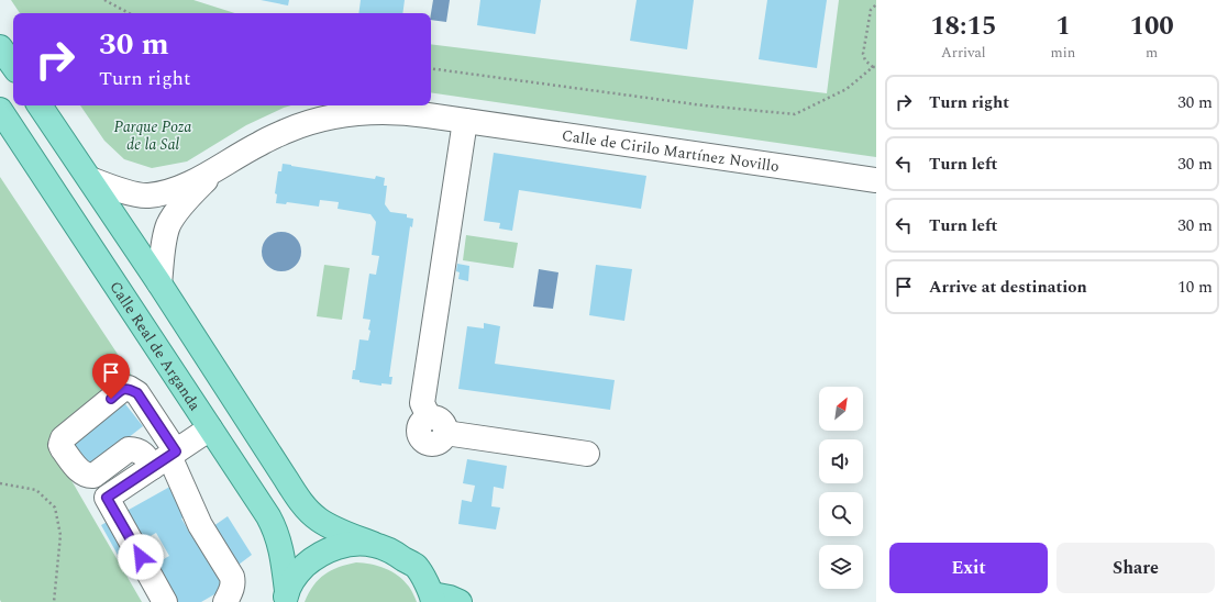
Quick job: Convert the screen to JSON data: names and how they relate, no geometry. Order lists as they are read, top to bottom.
{
  "streets": {
    "main road": ["Calle Real de Arganda"],
    "street": ["Calle de Cirilo Martínez Novillo"]
  },
  "parks": ["Parque Poza de la Sal"],
  "north": "top right",
  "page": {
    "eta": [
      "18:15",
      "Arrival",
      "1",
      "min",
      "100",
      "m"
    ],
    "turn": ["30 m", "Turn right"],
    "list": [
      {
        "name": "Turn right",
        "value": "30 m"
      },
      {
        "name": "Turn left",
        "value": "30 m"
      },
      {
        "name": "Turn left",
        "value": "30 m"
      },
      {
        "name": "Arrive at destination",
        "value": "10 m"
      }
    ],
    "buttons": ["Exit", "Share"]
  }
}
